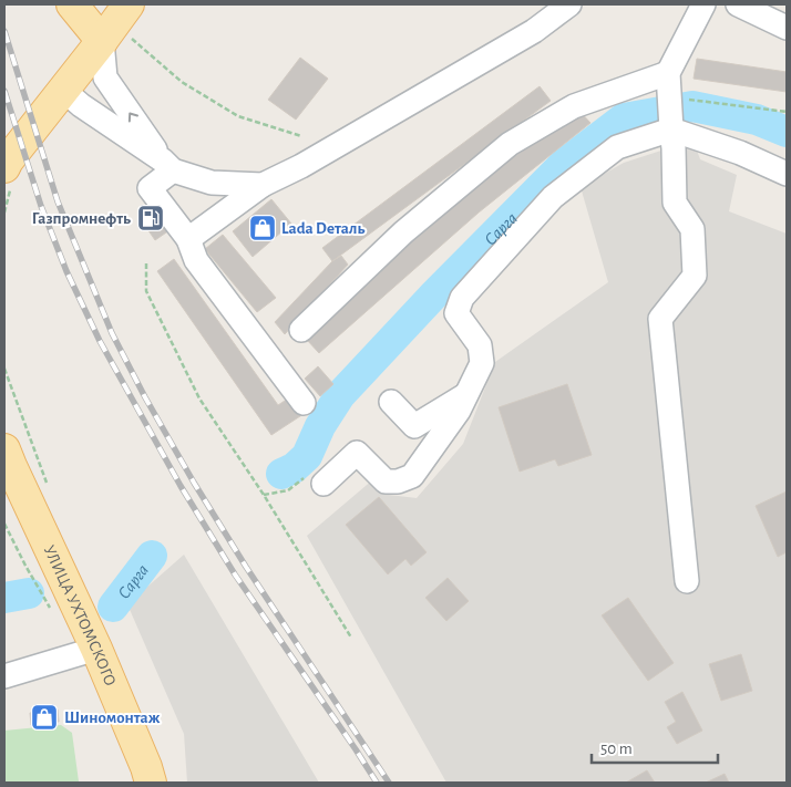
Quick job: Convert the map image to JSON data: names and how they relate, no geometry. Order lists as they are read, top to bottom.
{
  "streets": {
    "main road": ["УЛИЦА УХТОМСКОГО"]
  },
  "water": ["Сарга"],
  "places": {
    "fuel station": ["Газпромнефть"],
    "shop": ["Lada Dеталь", "Шиномонтаж"]
  },
  "scale_bar": "50 m"
}
